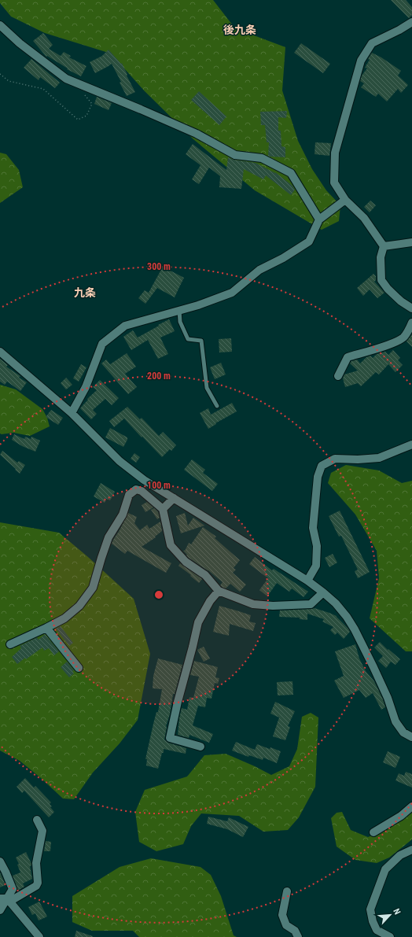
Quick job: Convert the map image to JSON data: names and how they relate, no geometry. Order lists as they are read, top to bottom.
{
  "districts": ["後九条", "九条"],
  "north": "top right",
  "rings": ["300 m", "200 m", "100 m"]
}
